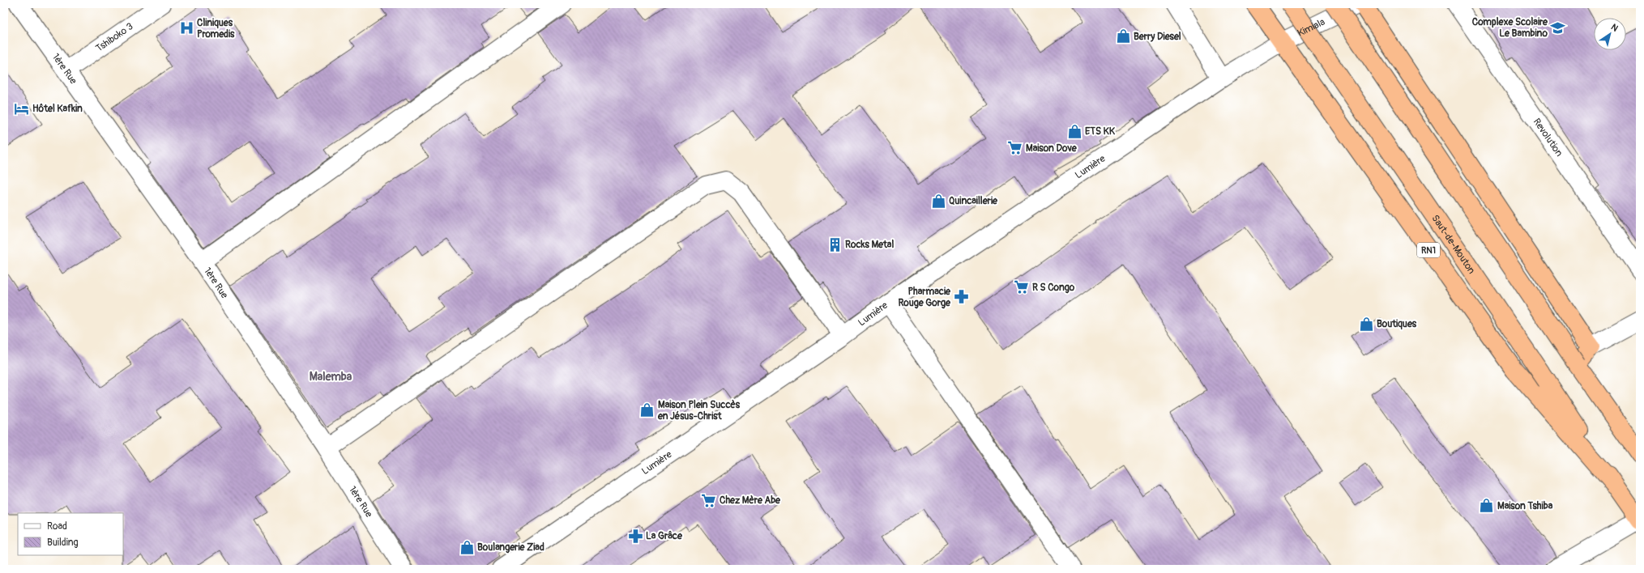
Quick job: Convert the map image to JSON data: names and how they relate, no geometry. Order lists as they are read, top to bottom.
{
  "streets": {
    "highway": ["Saut-de-Mouton", "RN1"],
    "street": [
      "Kimiala",
      "Tshiboko 3",
      "1ère Rue",
      "Revolution",
      "Lumière"
    ]
  },
  "crossings": [
    ["Kimiala", "Lumière"],
    ["Kimiala", "RN1"],
    ["Tshiboko 3", "1ère Rue"],
    ["Lumière", "RN1"],
    ["Saut-de-Mouton", "RN1"]
  ],
  "districts": ["Malemba"],
  "places": {
    "school or university": ["Complexe Scolaire Le Bambino"],
    "hospital": ["Cliniques Promedis"],
    "shop": [
      "Berry Diesel",
      "ETS KK",
      "Quincaillerie",
      "Boutiques",
      "Maison Plein Succès en Jésus-Christ",
      "Maison Tshiba",
      "Boulangerie Ziad"
    ],
    "hotel": ["Hôtel Kafkin"],
    "supermarket": ["Maison Dove", "R S Congo", "Chez Mère Abe"],
    "building": ["Rocks Metal"],
    "pharmacy": ["Pharmacie Rouge Gorge", "La Grâce"]
  },
  "legend": ["Road", "Building"],
  "north": "top right"
}
